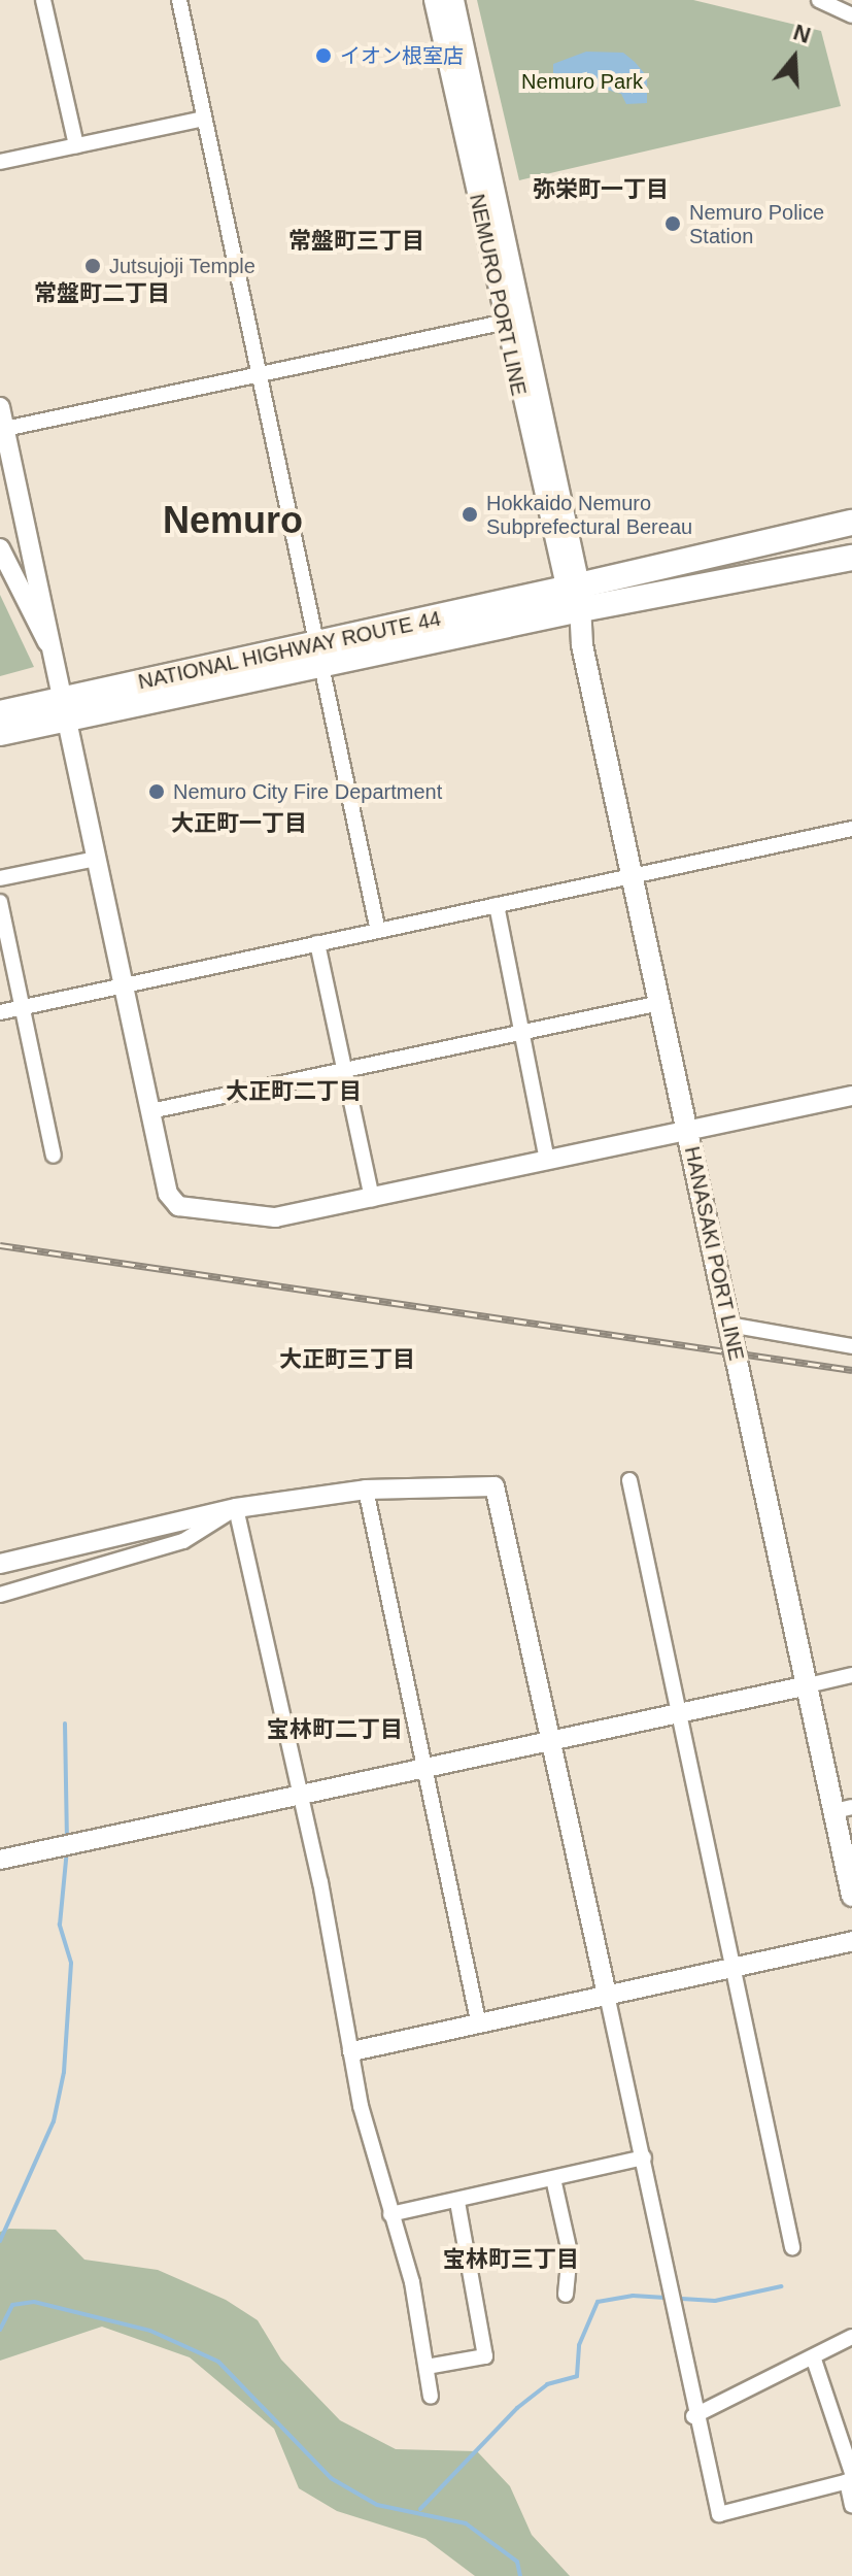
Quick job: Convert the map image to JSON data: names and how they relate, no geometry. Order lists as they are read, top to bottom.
{
  "streets": {
    "main road": ["NEMURO PORT LINE", "NATIONAL HIGHWAY ROUTE 44", "HANASAKI PORT LINE"]
  },
  "crossings": [
    ["NEMURO PORT LINE", "NATIONAL HIGHWAY ROUTE 44"],
    ["NEMURO PORT LINE", "HANASAKI PORT LINE"],
    ["NATIONAL HIGHWAY ROUTE 44", "HANASAKI PORT LINE"]
  ],
  "districts": [
    "弥栄町一丁目",
    "常盤町三丁目",
    "常盤町二丁目",
    "Nemuro",
    "大正町一丁目",
    "大正町二丁目",
    "大正町三丁目",
    "宝林町二丁目",
    "宝林町三丁目"
  ],
  "parks": ["Nemuro Park"],
  "places": [
    "イオン根室店",
    "Nemuro Police Station",
    "Jutsujoji Temple",
    "Hokkaido Nemuro Subprefectural Bereau",
    "Nemuro City Fire Department"
  ],
  "north": "top"
}
